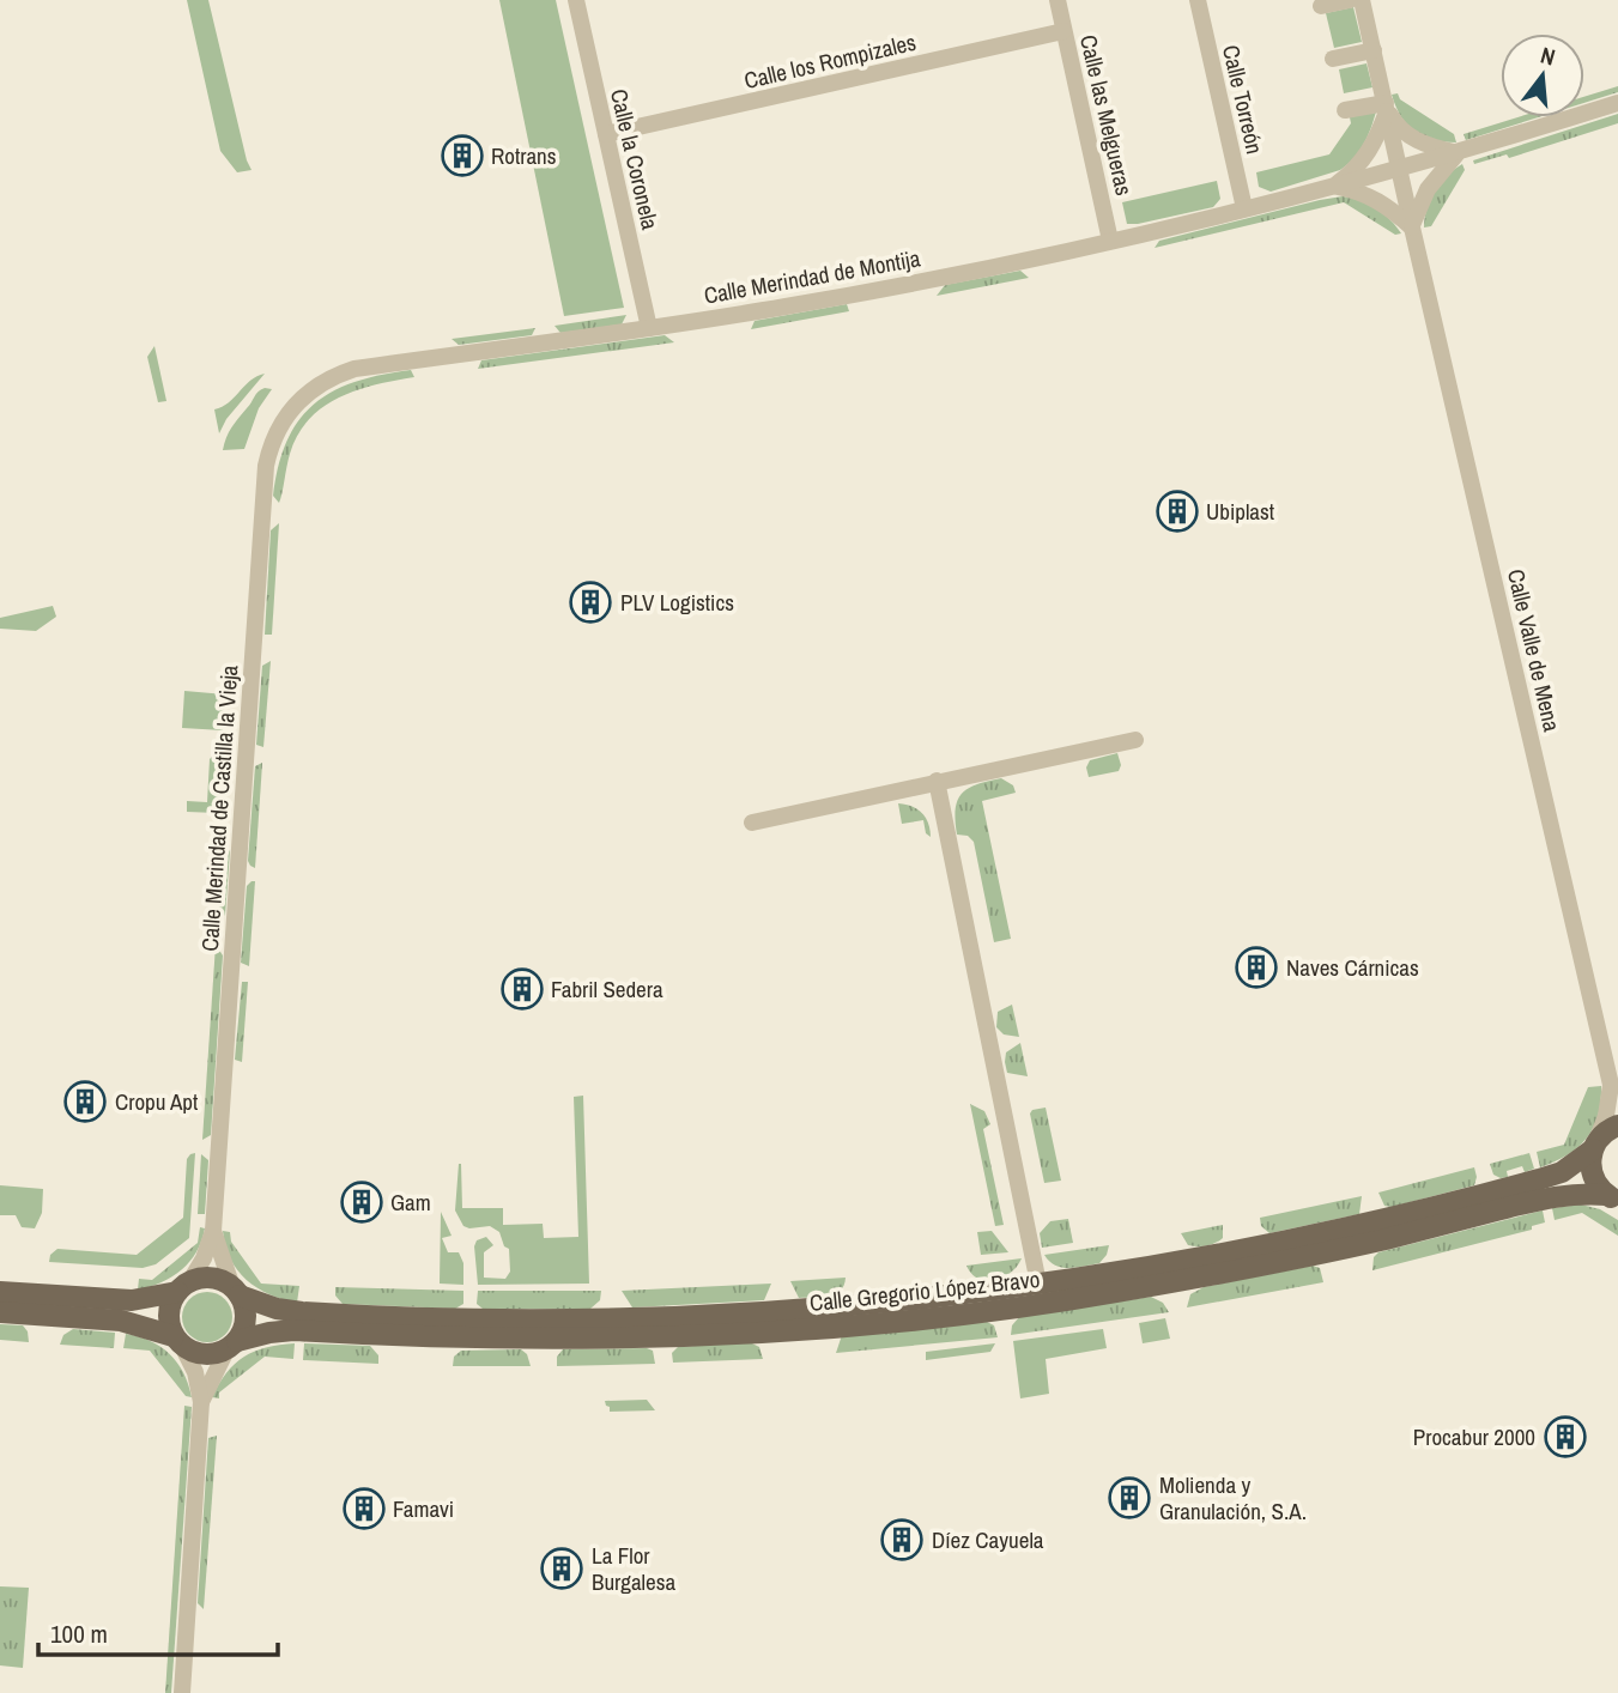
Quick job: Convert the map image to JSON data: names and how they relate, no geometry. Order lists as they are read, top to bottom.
{
  "streets": {
    "main road": ["Calle Gregorio López Bravo"],
    "street": [
      "Calle los Rompizales",
      "Calle Torreón",
      "Calle las Melgueras",
      "Calle la Coronela",
      "Calle Merindad de Montija",
      "Calle Valle de Mena",
      "Calle Merindad de Castilla la Vieja"
    ]
  },
  "crossings": [
    ["Calle los Rompizales", "Calle las Melgueras"],
    ["Calle los Rompizales", "Calle la Coronela"],
    ["Calle Torreón", "Calle Merindad de Montija"],
    ["Calle las Melgueras", "Calle Merindad de Montija"],
    ["Calle la Coronela", "Calle Merindad de Montija"],
    ["Calle Merindad de Montija", "Calle Valle de Mena"],
    ["Calle Merindad de Montija", "Calle Merindad de Castilla la Vieja"],
    ["Calle Valle de Mena", "Calle Gregorio López Bravo"],
    ["Calle Merindad de Castilla la Vieja", "Calle Gregorio López Bravo"]
  ],
  "places": {
    "building": [
      "Rotrans",
      "Ubiplast",
      "PLV Logistics",
      "Naves Cárnicas",
      "Fabril Sedera",
      "Cropu Apt",
      "Gam",
      "Procabur 2000",
      "Molienda y Granulación, S.A.",
      "Famavi",
      "Díez Cayuela",
      "La Flor Burgalesa"
    ]
  },
  "scale_bar": "100 m",
  "north": "top"
}
